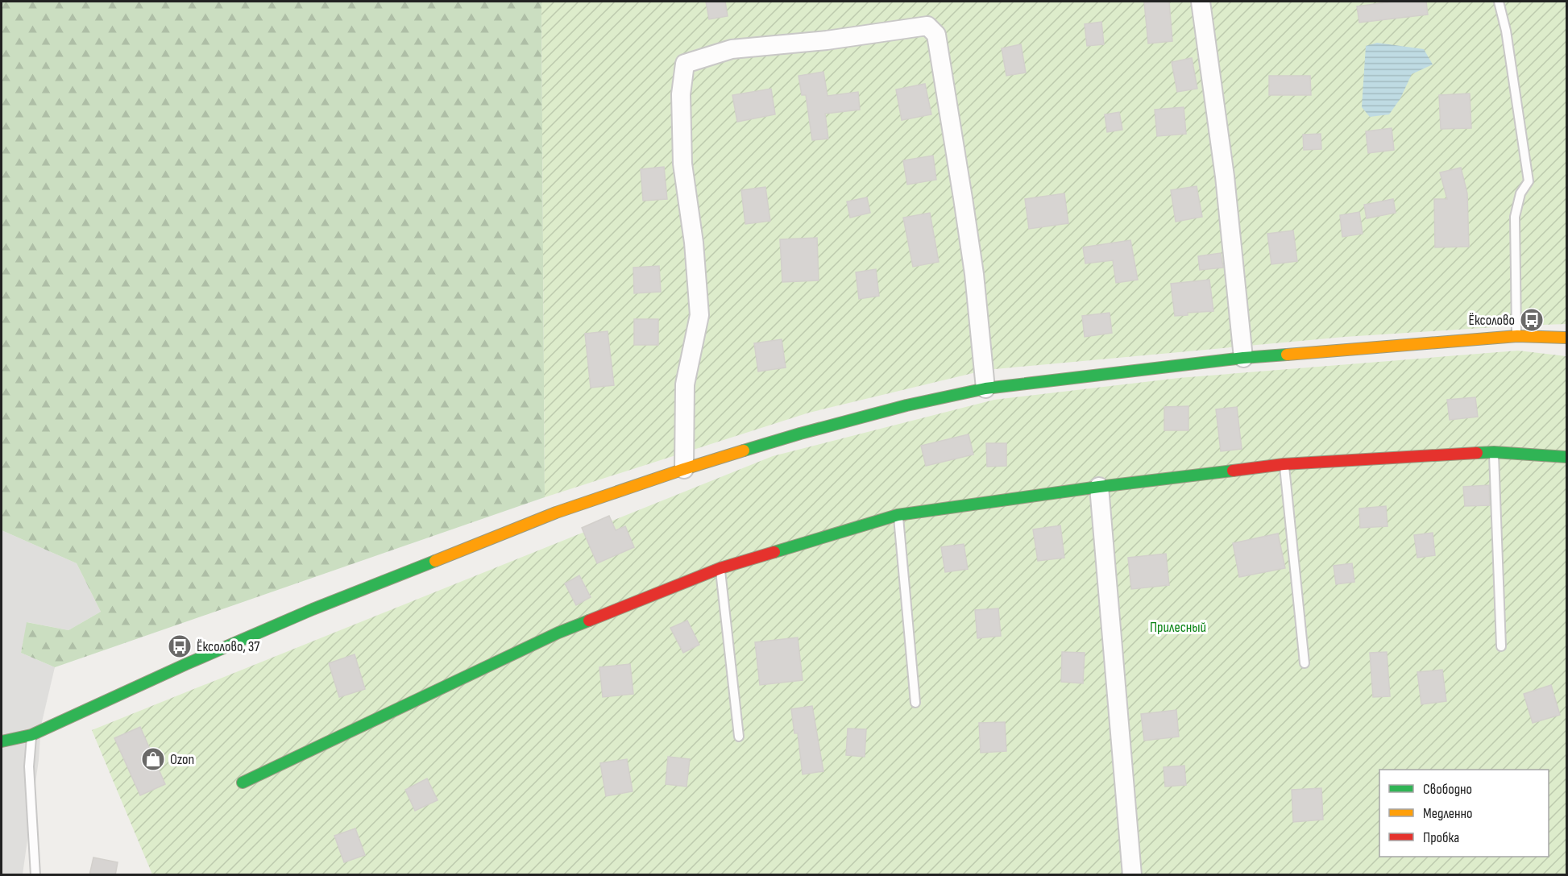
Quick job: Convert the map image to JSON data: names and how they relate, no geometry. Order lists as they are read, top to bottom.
{
  "parks": ["Прилесный"],
  "places": {
    "bus stop": ["Ёксолово", "Ёксолово, 37"],
    "shop": ["Ozon"]
  },
  "legend": ["Свободно", "Медленно", "Пробка"]
}
